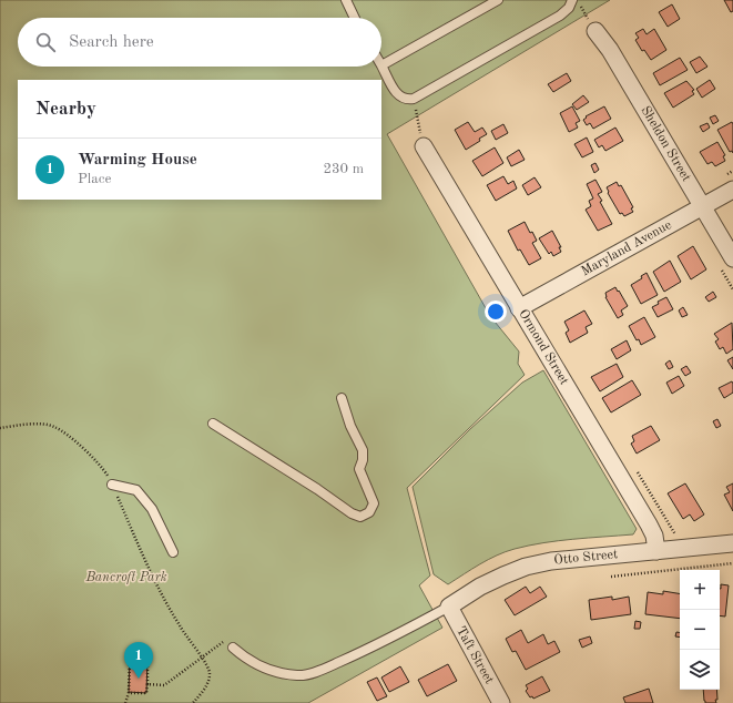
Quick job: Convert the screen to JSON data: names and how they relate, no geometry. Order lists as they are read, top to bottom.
{
  "streets": {
    "street": [
      "Sheldon Street",
      "Maryland Avenue",
      "Ormond Street",
      "Otto Street",
      "Taft Street"
    ]
  },
  "crossings": [
    ["Sheldon Street", "Maryland Avenue"],
    ["Maryland Avenue", "Ormond Street"],
    ["Ormond Street", "Otto Street"],
    ["Otto Street", "Taft Street"]
  ],
  "parks": ["Bancroft Park"],
  "page": {
    "search": "Search here",
    "heading": "Nearby",
    "list": [
      {
        "mark": "1",
        "name": "Warming House",
        "note": "Place",
        "value": "230 m"
      }
    ],
    "map_buttons": ["+", "−"],
    "pins": "1"
  }
}
